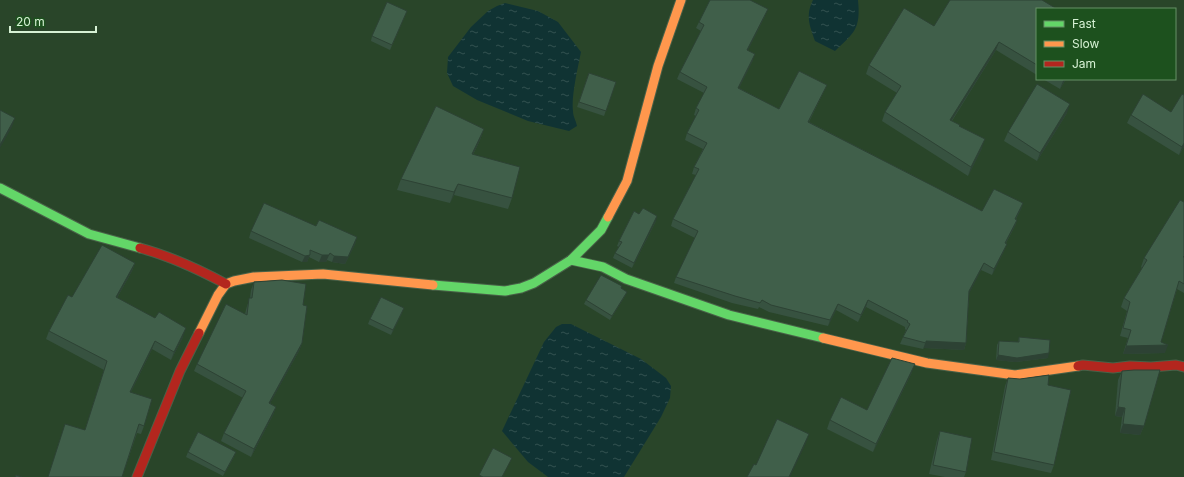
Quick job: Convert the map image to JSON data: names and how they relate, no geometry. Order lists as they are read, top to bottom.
{
  "legend": ["Fast", "Slow", "Jam"],
  "scale_bar": "20 m"
}
